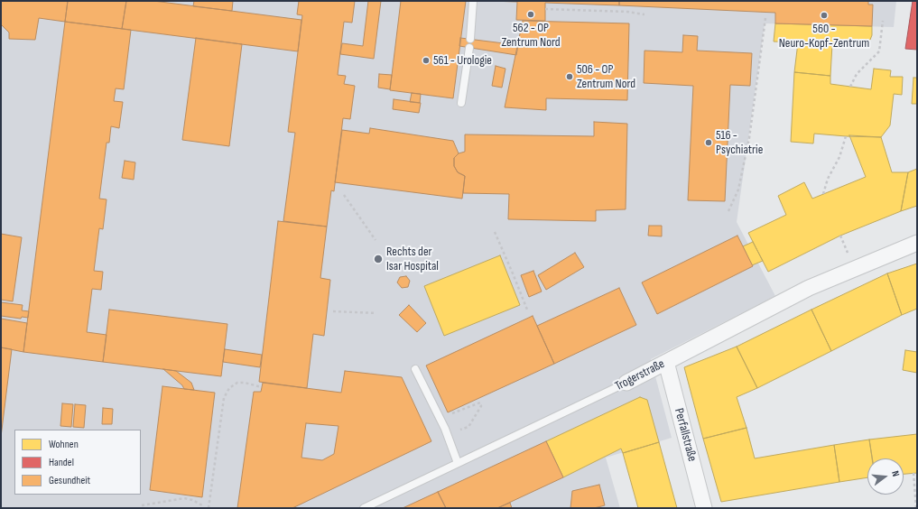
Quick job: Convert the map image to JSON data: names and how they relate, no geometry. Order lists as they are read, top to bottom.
{
  "streets": {
    "street": ["Trogerstraße", "Perfallstraße"]
  },
  "crossings": [
    ["Trogerstraße", "Perfallstraße"]
  ],
  "places": [
    "562 - OP Zentrum Nord",
    "560 - Neuro-Kopf-Zentrum",
    "561 - Urologie",
    "506 - OP Zentrum Nord",
    "516 - Psychiatrie",
    "Rechts der Isar Hospital"
  ],
  "legend": ["Wohnen", "Handel", "Gesundheit"],
  "north": "right"
}
